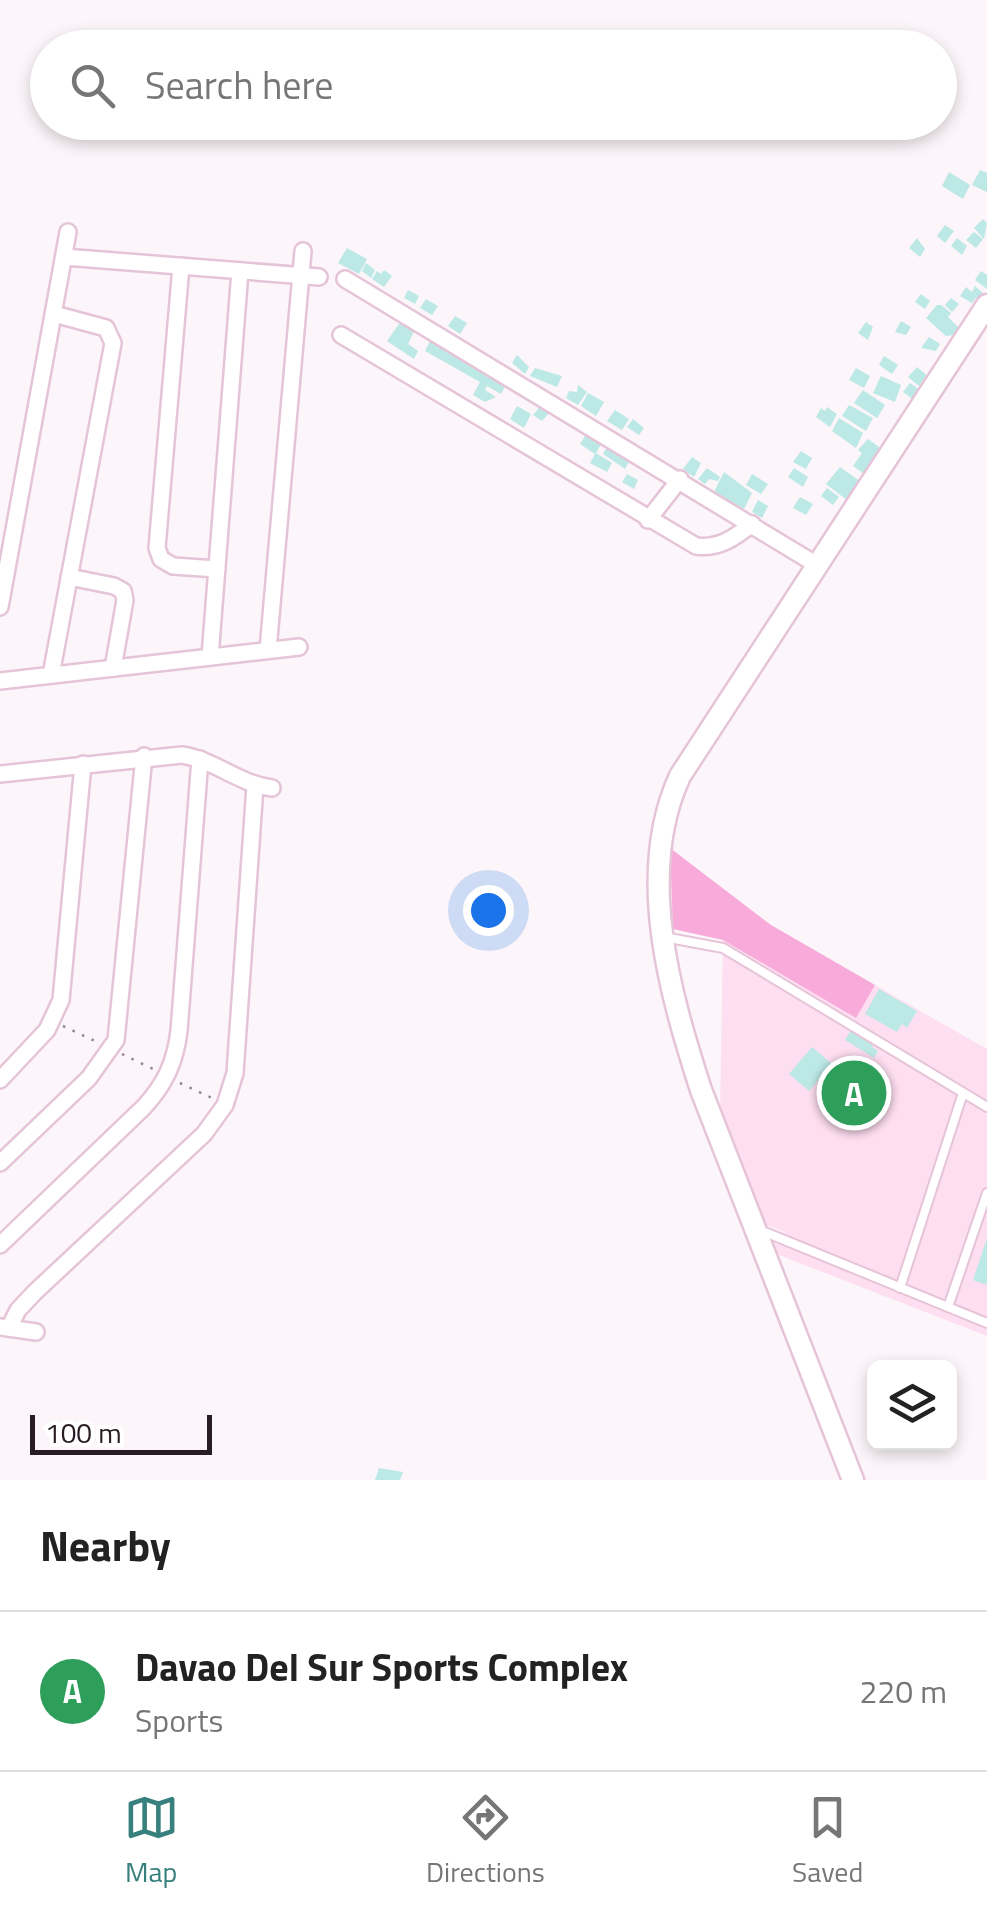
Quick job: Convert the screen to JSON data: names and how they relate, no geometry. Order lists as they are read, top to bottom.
{
  "scale_bar": "100 m",
  "page": {
    "search": "Search here",
    "pins": "A",
    "scale": "100 m",
    "heading": "Nearby",
    "list": [
      {
        "mark": "A",
        "name": "Davao Del Sur Sports Complex",
        "note": "Sports",
        "value": "220 m"
      }
    ],
    "nav": ["Map", "Directions", "Saved"]
  }
}
